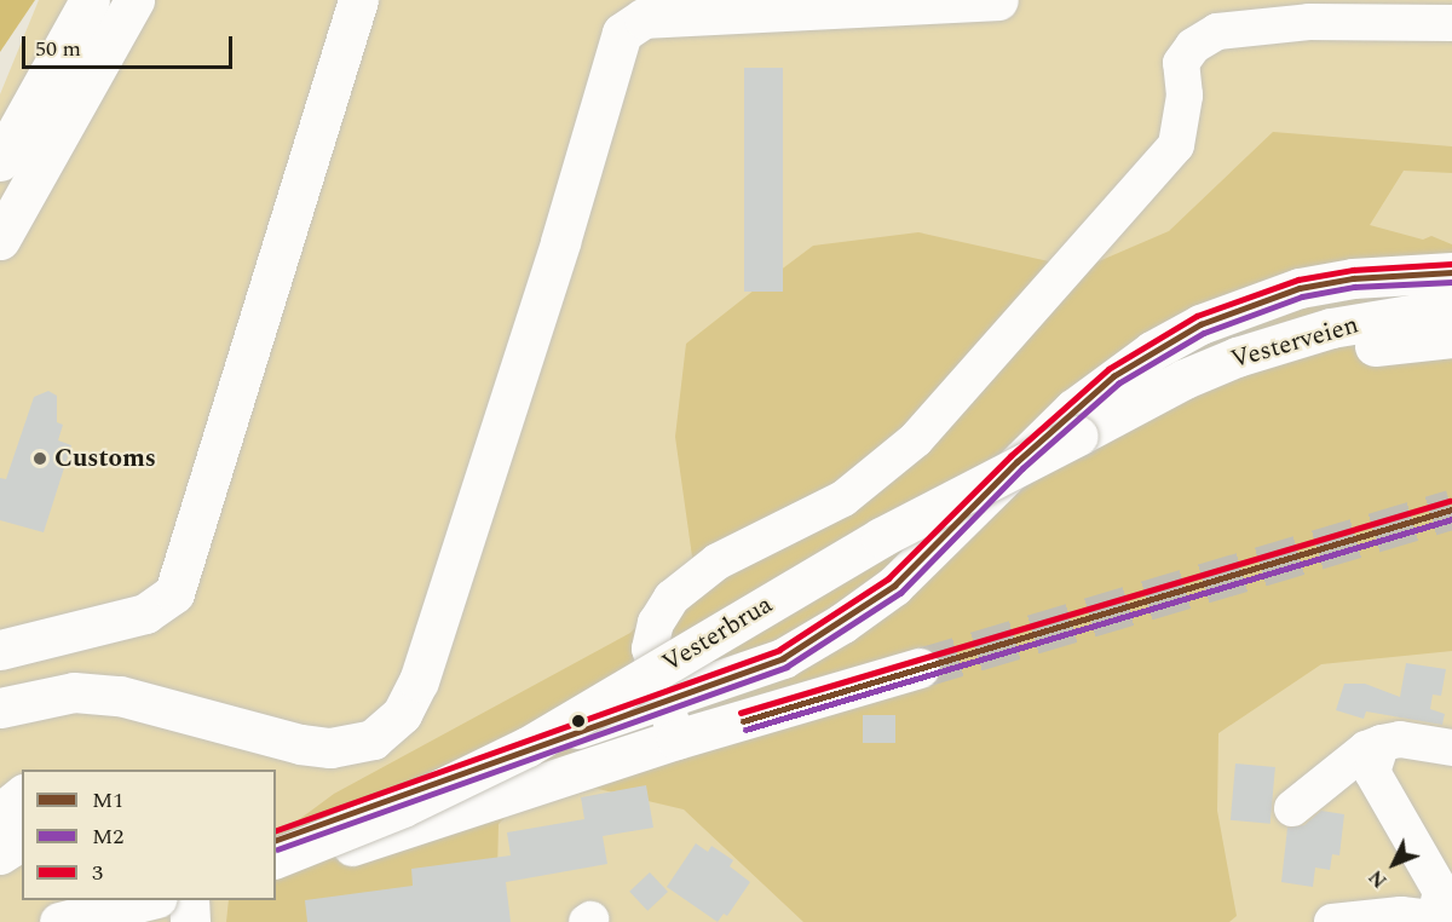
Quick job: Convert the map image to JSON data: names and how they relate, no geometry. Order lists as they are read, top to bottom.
{
  "streets": {
    "highway": ["Vesterveien", "Vesterbrua"]
  },
  "crossings": [
    ["Vesterveien", "Vesterbrua"]
  ],
  "places": ["Customs"],
  "lines": ["transit line 3", "transit line M1", "transit line M2"],
  "legend": ["M1", "M2", "3"],
  "scale_bar": "50 m",
  "north": "bottom left"
}
